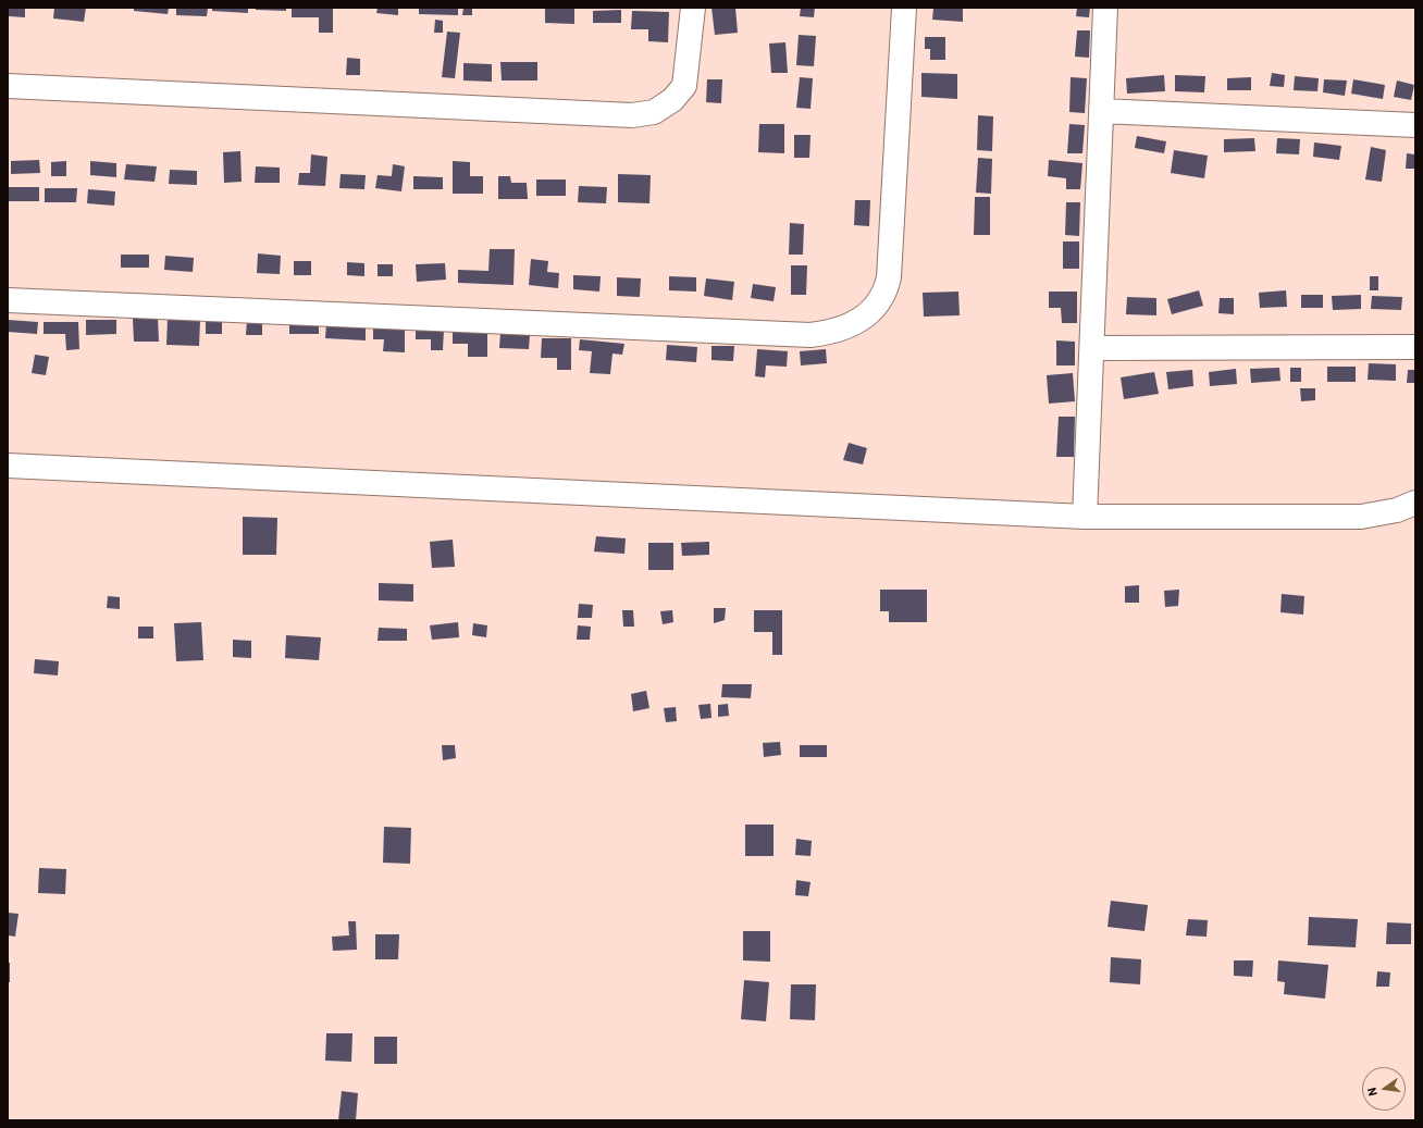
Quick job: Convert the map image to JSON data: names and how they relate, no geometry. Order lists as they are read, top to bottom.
{
  "north": "left"
}
